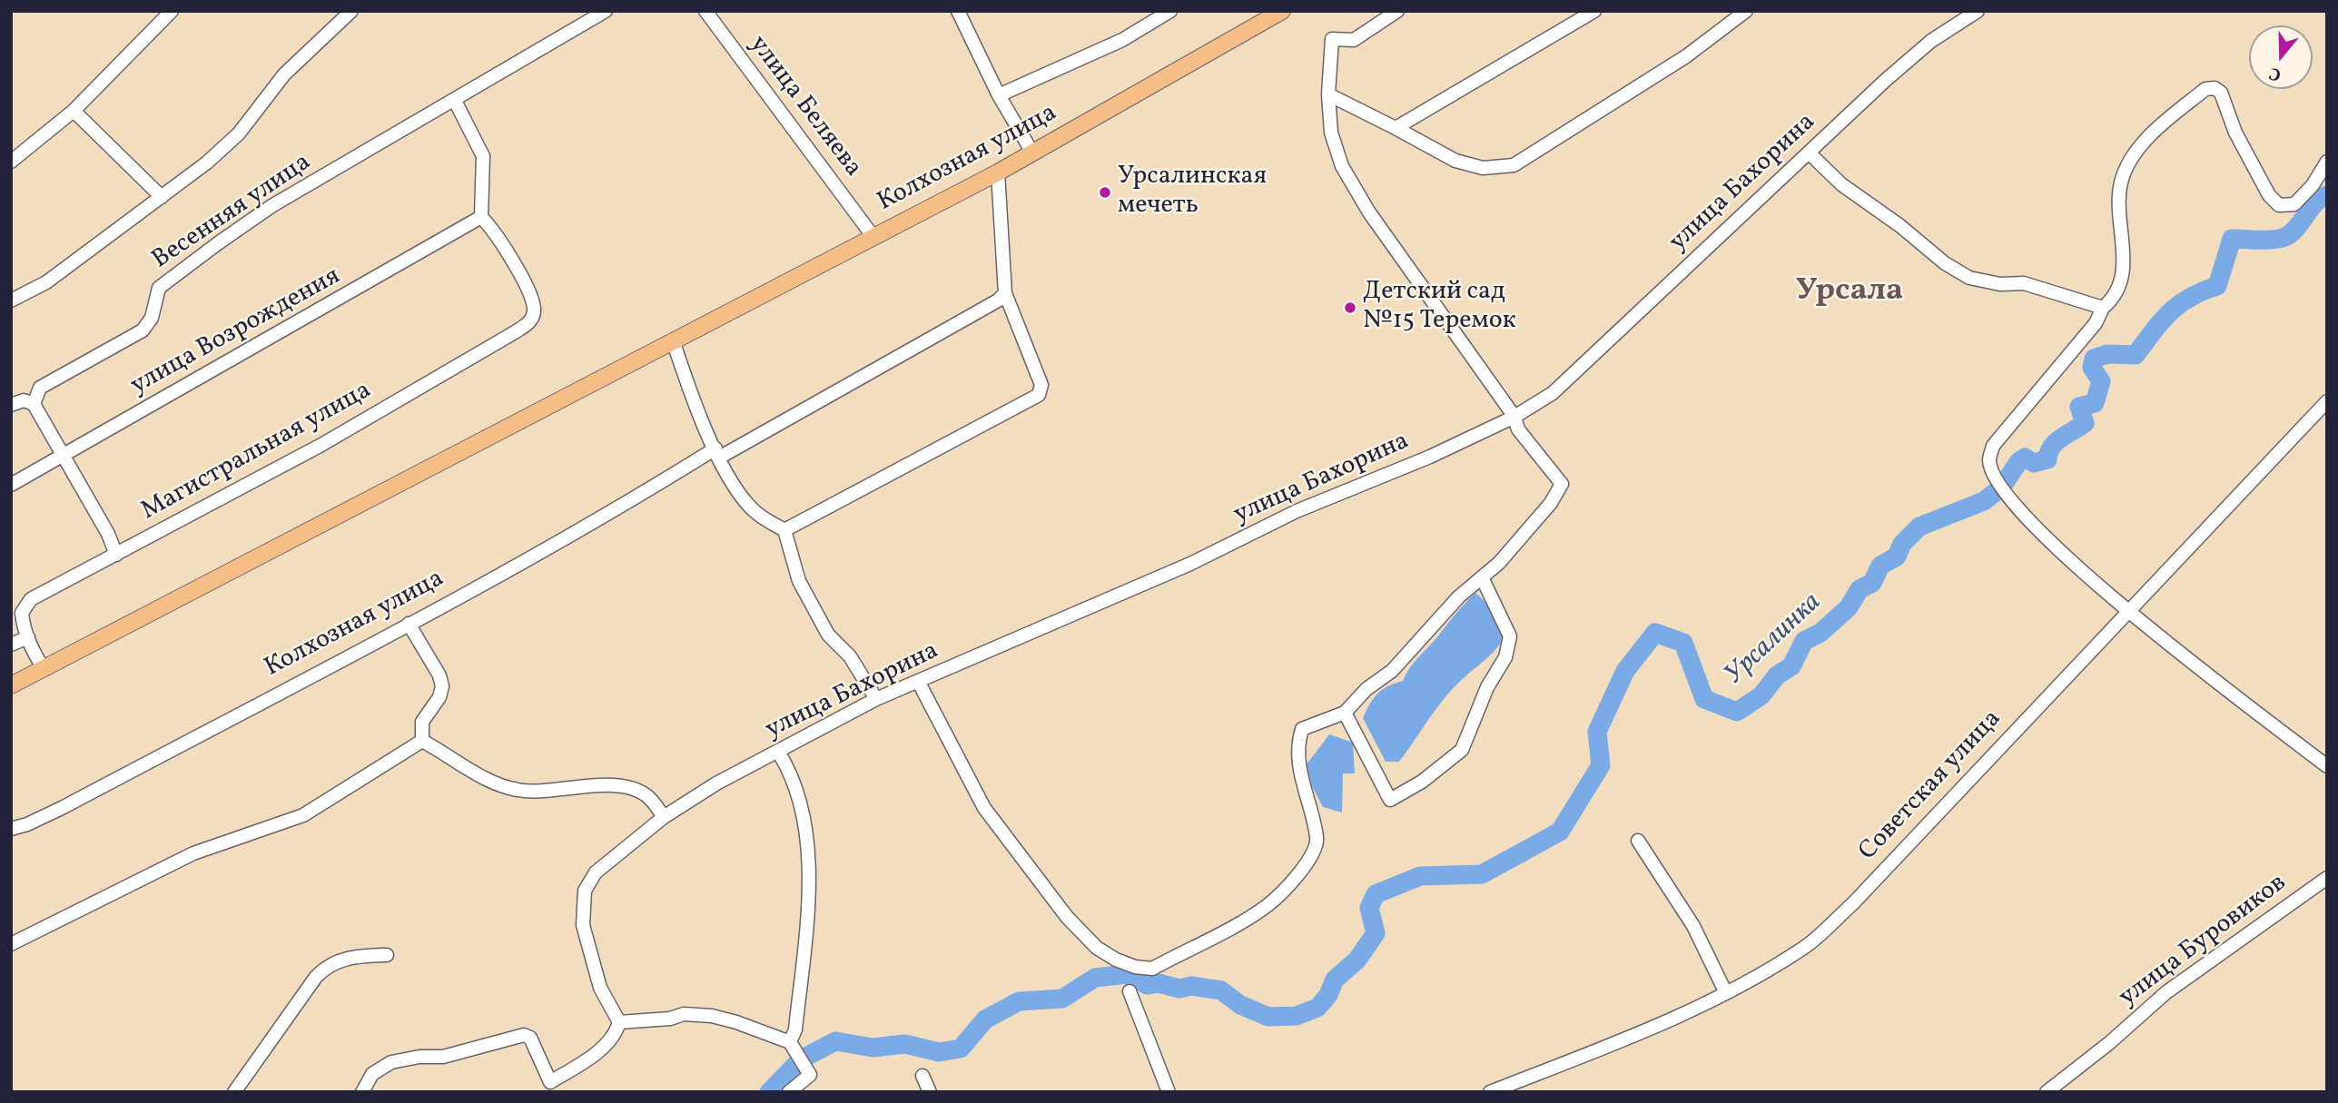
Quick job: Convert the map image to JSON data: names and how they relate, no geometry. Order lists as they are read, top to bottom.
{
  "streets": {
    "main road": ["Колхозная улица"],
    "street": [
      "улица Беляева",
      "улица Бахорина",
      "Весенняя улица",
      "улица Возрождения",
      "Магистральная улица",
      "Советская улица",
      "улица Буровиков"
    ]
  },
  "crossings": [
    ["улица Беляева", "Колхозная улица"],
    ["Колхозная улица", "Магистральная улица"],
    ["улица Возрождения", "Магистральная улица"]
  ],
  "districts": ["Урсала"],
  "water": ["Урсалинка"],
  "places": ["Урсалинская мечеть", "Детский сад №15 Теремок"],
  "north": "bottom"
}
